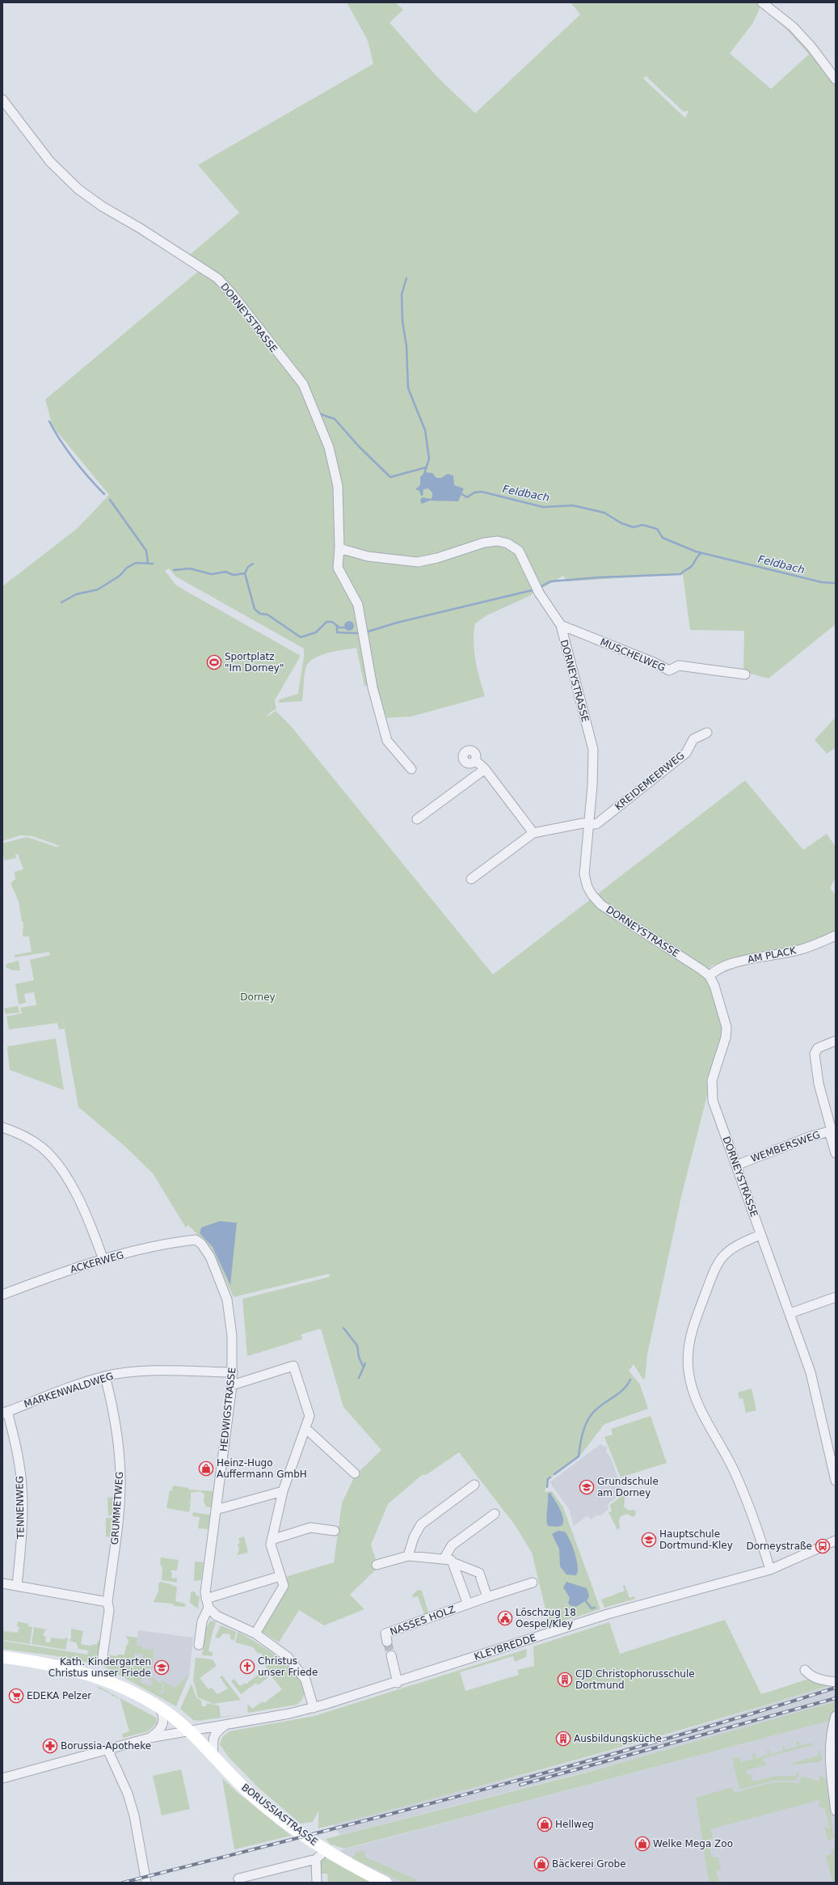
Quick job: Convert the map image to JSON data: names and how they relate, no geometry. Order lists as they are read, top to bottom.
{
  "streets": {
    "main road": ["BORUSSIASTRASSE"],
    "street": [
      "DORNEYSTRASSE",
      "MUSCHELWEG",
      "KREIDEMEERWEG",
      "AM PLACK",
      "WEMBERSWEG",
      "ACKERWEG",
      "MARKENWALDWEG",
      "HEDWIGSTRASSE",
      "TENNENWEG",
      "GRUMMETWEG",
      "NASSES HOLZ",
      "KLEYBREDDE"
    ]
  },
  "crossings": [
    ["DORNEYSTRASSE", "MUSCHELWEG"],
    ["DORNEYSTRASSE", "KREIDEMEERWEG"],
    ["DORNEYSTRASSE", "AM PLACK"],
    ["DORNEYSTRASSE", "WEMBERSWEG"],
    ["ACKERWEG", "HEDWIGSTRASSE"],
    ["MARKENWALDWEG", "HEDWIGSTRASSE"],
    ["MARKENWALDWEG", "TENNENWEG"],
    ["MARKENWALDWEG", "GRUMMETWEG"],
    ["KLEYBREDDE", "BORUSSIASTRASSE"]
  ],
  "water": ["Feldbach"],
  "parks": ["Dorney"],
  "places": {
    "sports": ["Sportplatz \"Im Dorney\""],
    "shop": [
      "Heinz-Hugo Auffermann GmbH",
      "Hellweg",
      "Welke Mega Zoo",
      "Bäckerei Grobe"
    ],
    "school or university": ["Grundschule am Dorney", "Hauptschule Dortmund-Kley", "Kath. Kindergarten Christus unser Friede"],
    "bus stop": ["Dorneystraße"],
    "public building": ["Löschzug 18 Oespel/Kley"],
    "church": ["Christus unser Friede"],
    "building": ["CJD Christophorusschule Dortmund", "Ausbildungsküche"],
    "supermarket": ["EDEKA Pelzer"],
    "pharmacy": ["Borussia-Apotheke"]
  }
}
